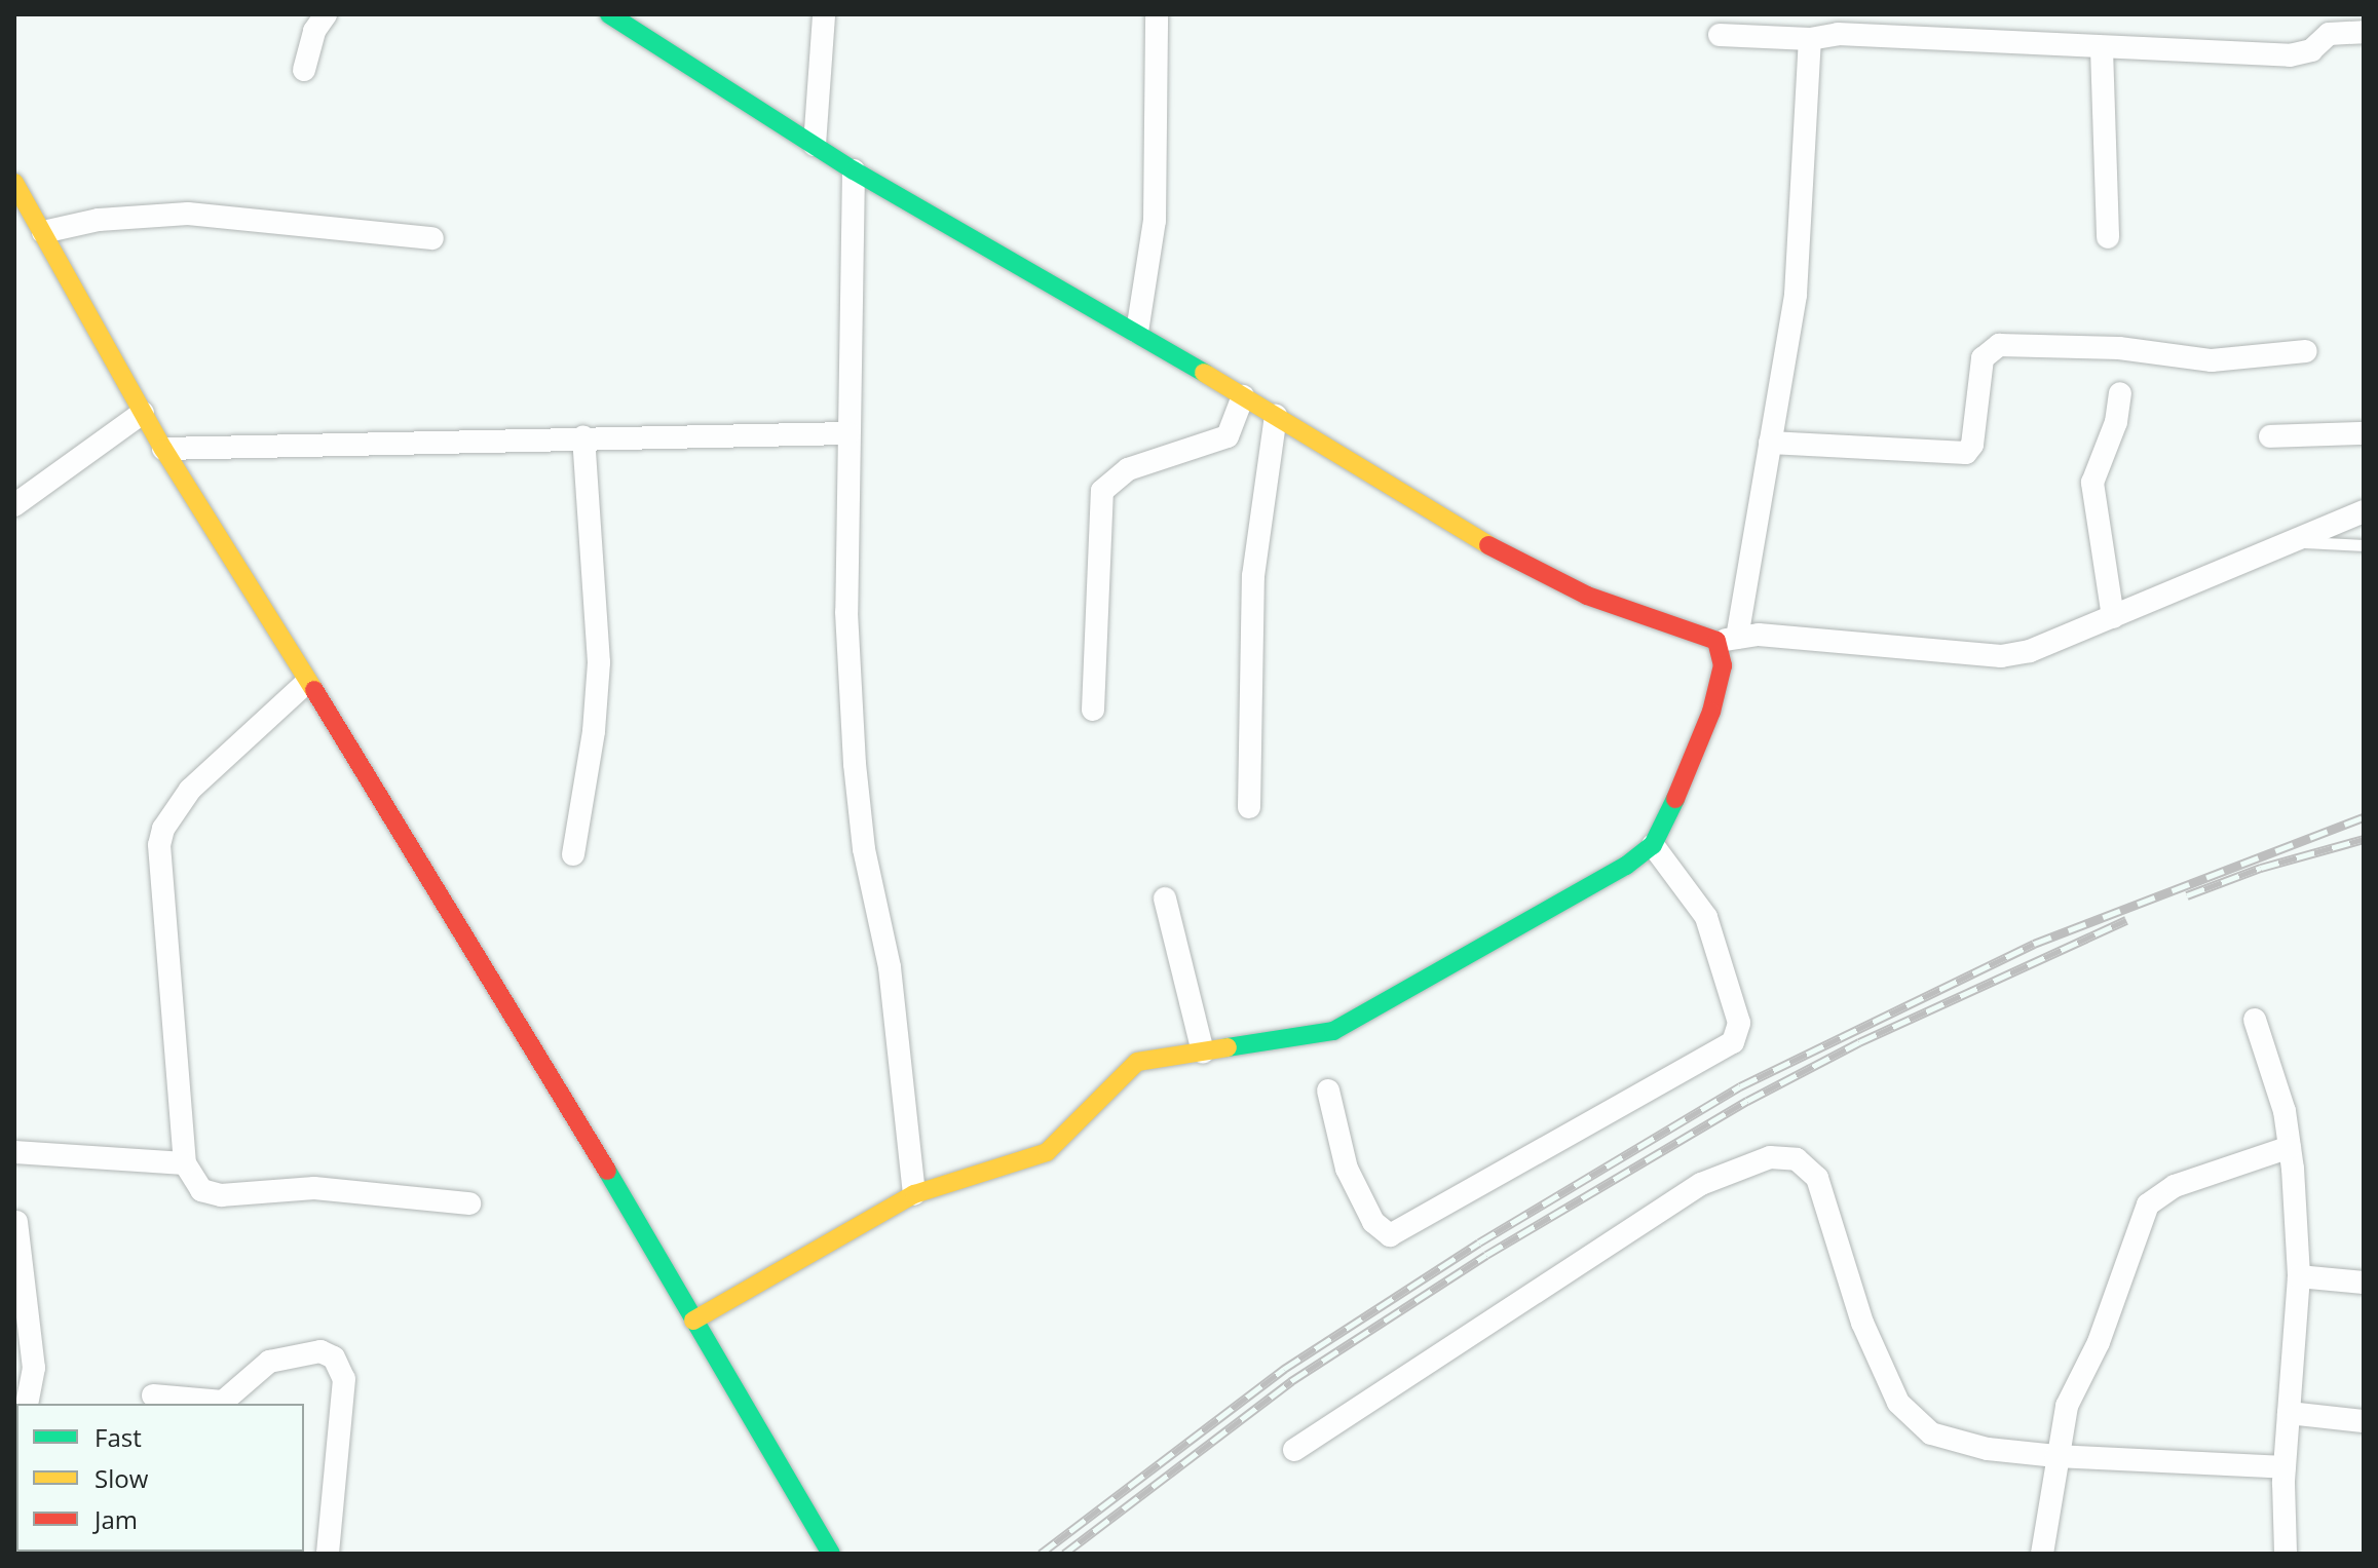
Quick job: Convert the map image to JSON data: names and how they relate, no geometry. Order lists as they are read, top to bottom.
{
  "legend": ["Fast", "Slow", "Jam"]
}
